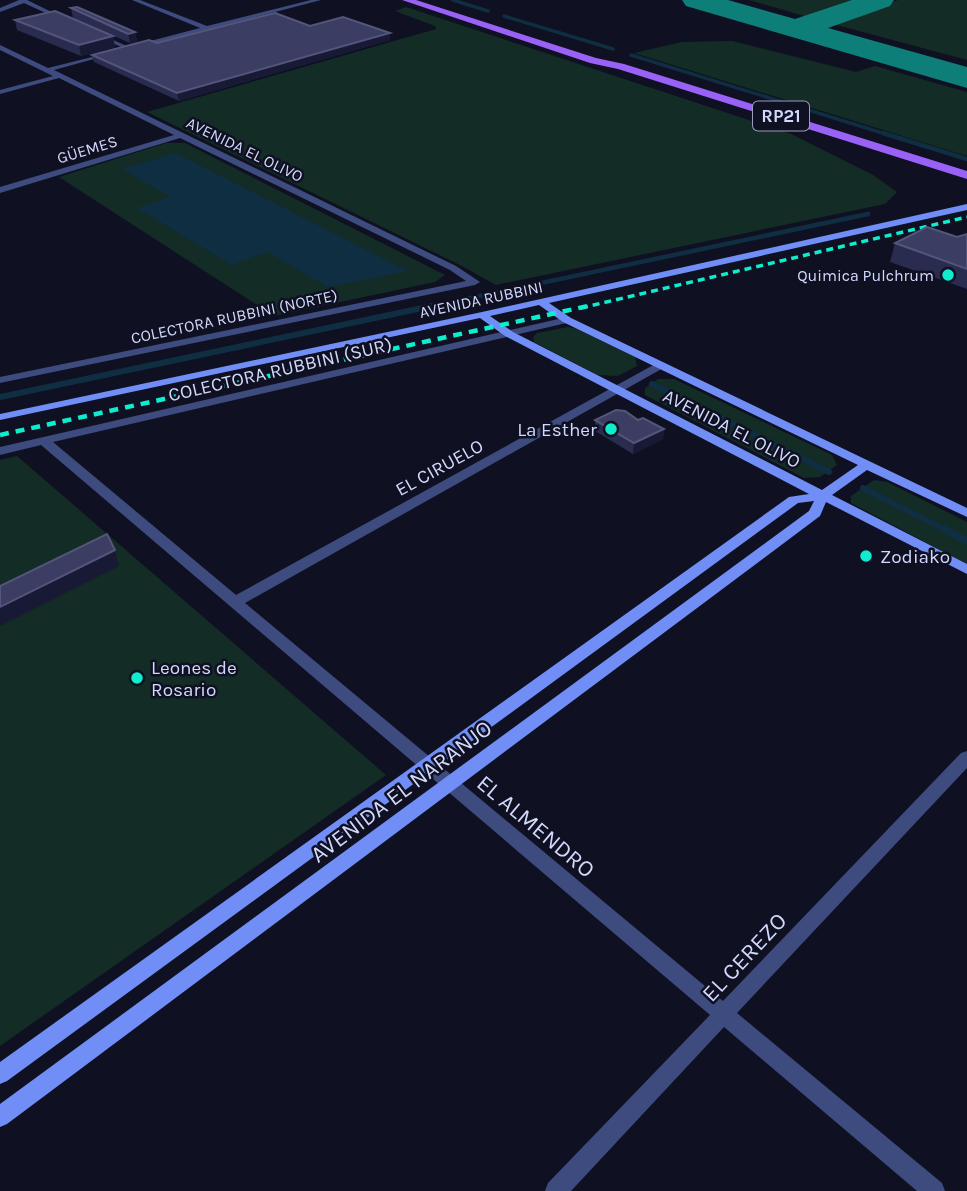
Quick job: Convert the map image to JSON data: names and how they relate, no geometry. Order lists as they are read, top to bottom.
{
  "streets": {
    "main road": ["RP21"],
    "street": [
      "GÜEMES",
      "AVENIDA EL OLIVO",
      "AVENIDA RUBBINI",
      "COLECTORA RUBBINI (NORTE)",
      "COLECTORA RUBBINI (SUR)",
      "EL CIRUELO",
      "AVENIDA EL NARANJO",
      "EL ALMENDRO",
      "EL CEREZO"
    ]
  },
  "crossings": [
    ["GÜEMES", "AVENIDA EL OLIVO"],
    ["AVENIDA EL OLIVO", "AVENIDA RUBBINI"],
    ["AVENIDA EL OLIVO", "COLECTORA RUBBINI (NORTE)"],
    ["AVENIDA EL OLIVO", "COLECTORA RUBBINI (SUR)"],
    ["AVENIDA EL OLIVO", "EL CIRUELO"],
    ["AVENIDA EL OLIVO", "AVENIDA EL NARANJO"],
    ["COLECTORA RUBBINI (SUR)", "EL ALMENDRO"],
    ["EL CIRUELO", "EL ALMENDRO"],
    ["AVENIDA EL NARANJO", "EL ALMENDRO"],
    ["EL ALMENDRO", "EL CEREZO"]
  ],
  "places": [
    "Quimica Pulchrum",
    "La Esther",
    "Zodiako",
    "Leones de Rosario"
  ]
}
